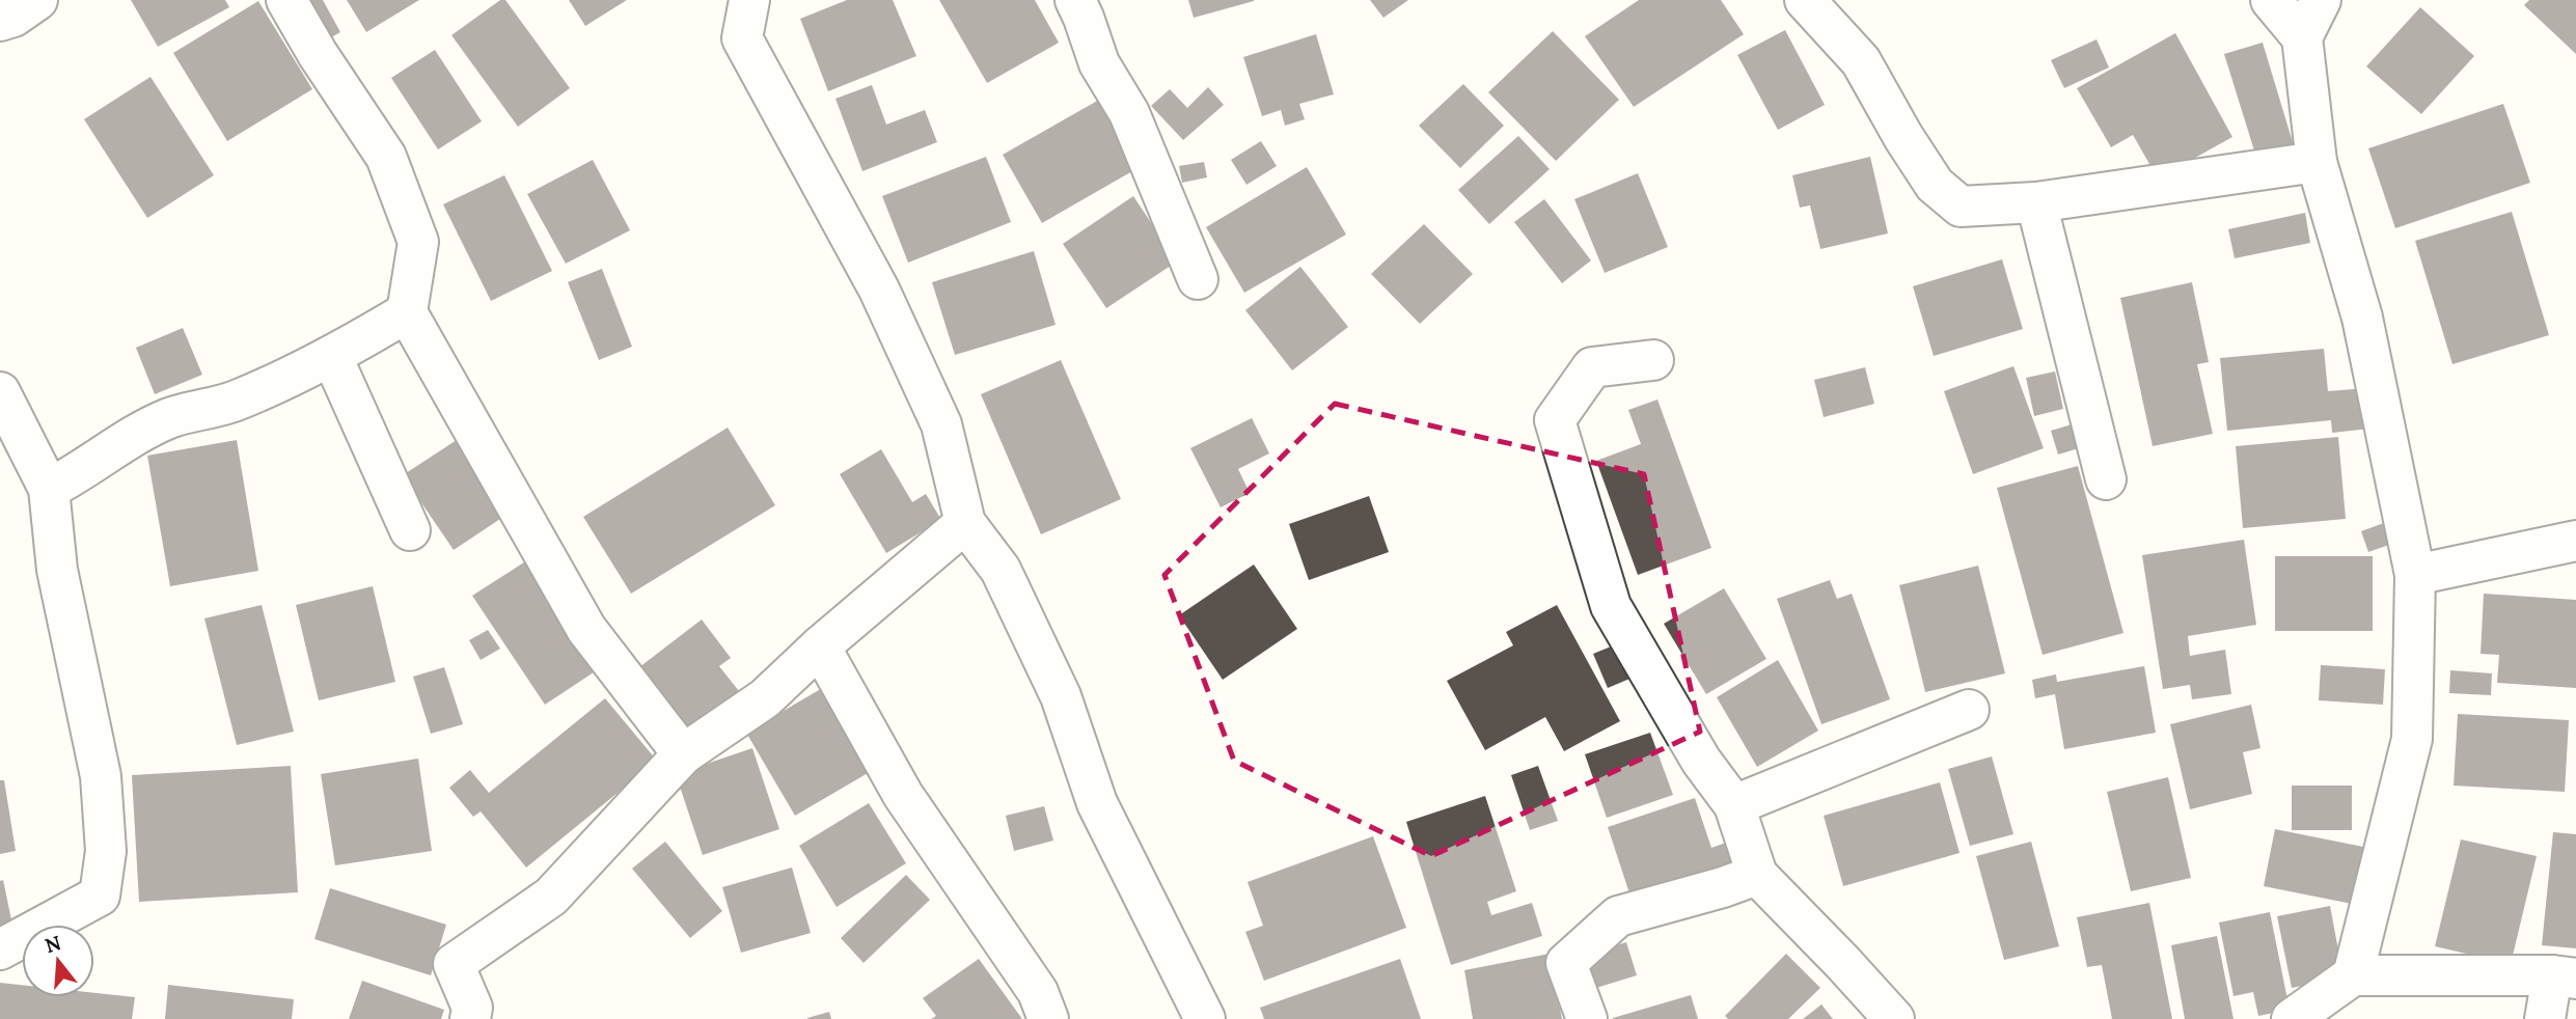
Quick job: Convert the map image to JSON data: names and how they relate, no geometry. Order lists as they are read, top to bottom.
{
  "north": "top"
}
